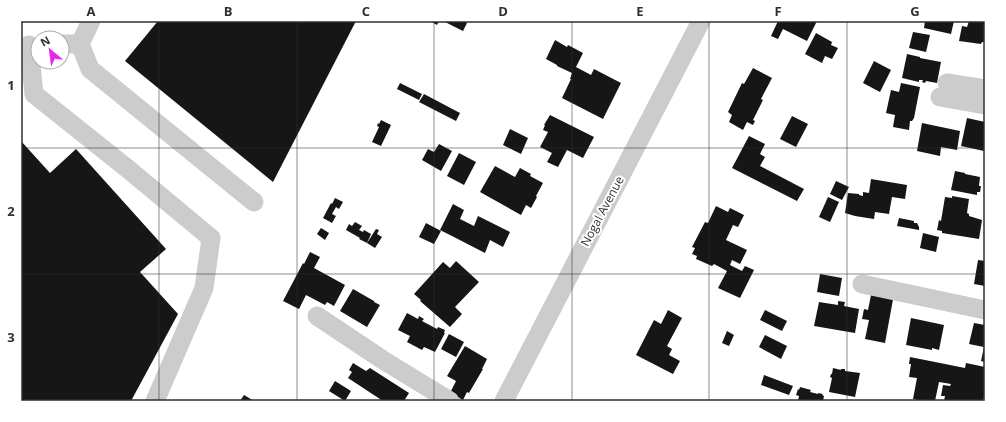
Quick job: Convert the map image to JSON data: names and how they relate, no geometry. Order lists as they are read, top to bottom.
{
  "streets": {
    "street": ["Nogal Avenue"]
  },
  "north": "top left",
  "grid": {
    "columns": [
      "A",
      "B",
      "C",
      "D",
      "E",
      "F",
      "G"
    ],
    "rows": ["1", "2", "3"]
  }
}
